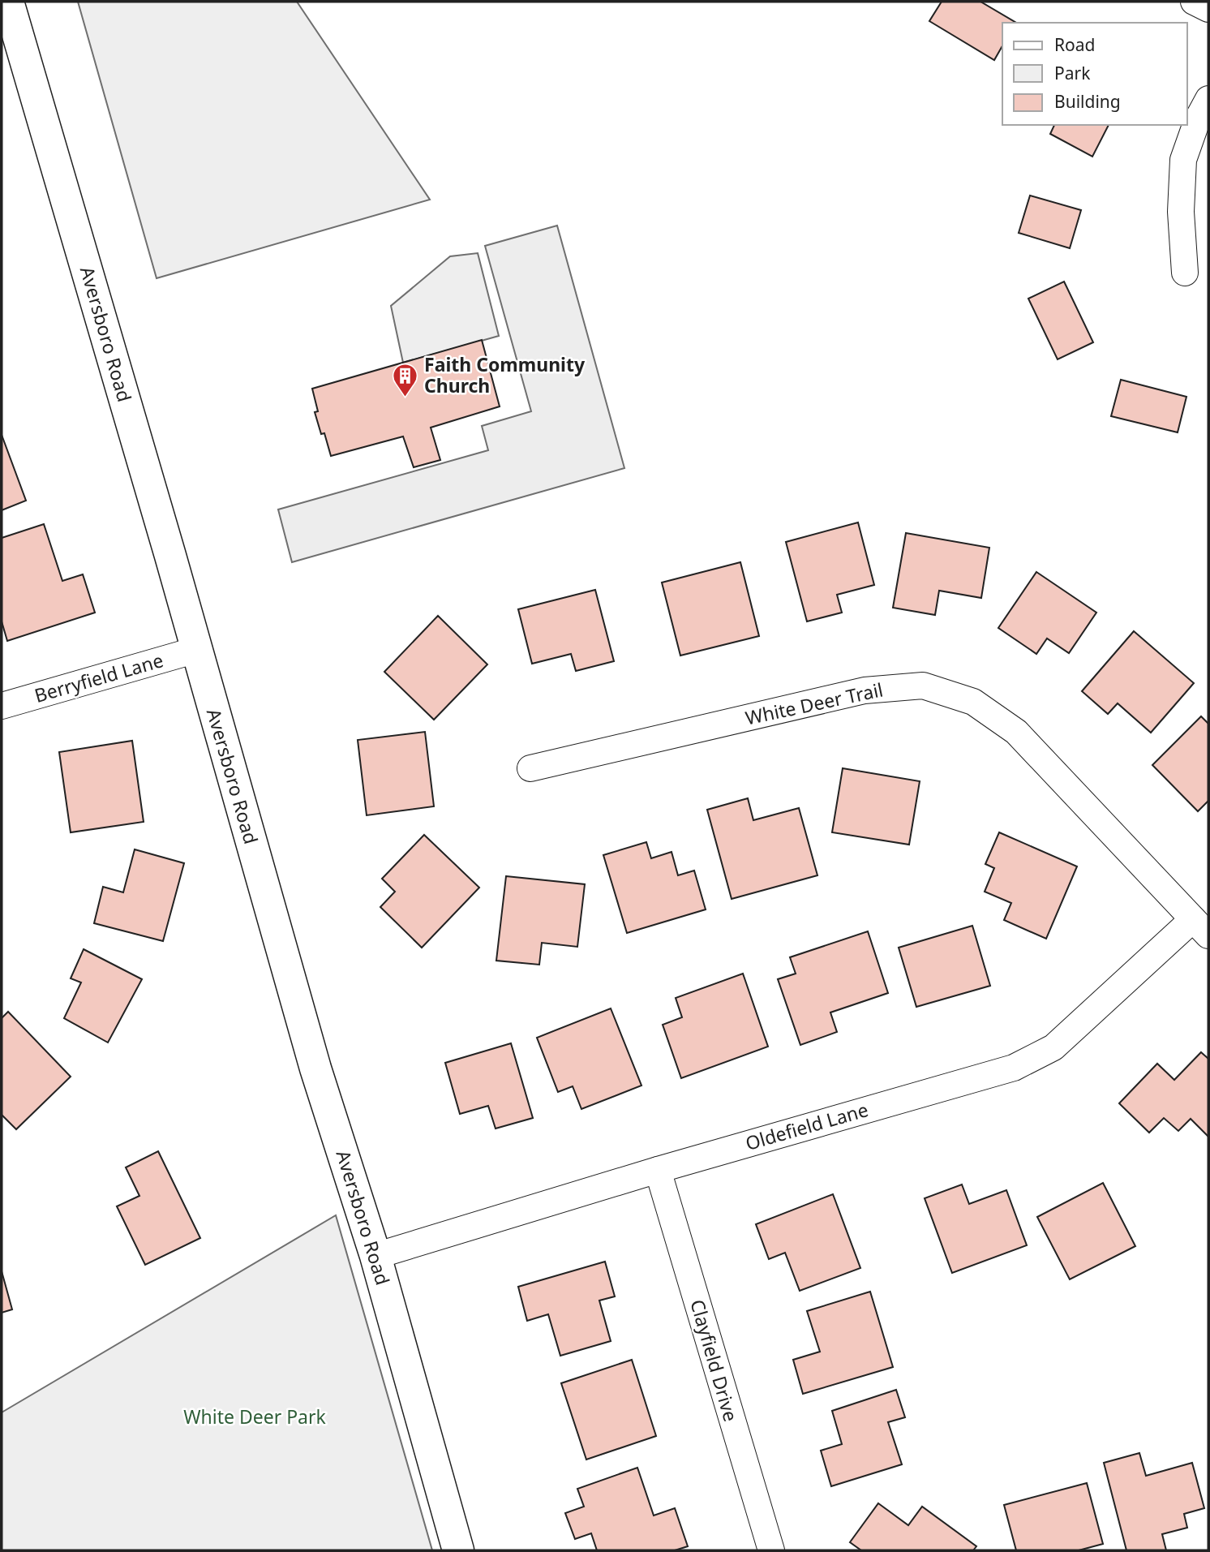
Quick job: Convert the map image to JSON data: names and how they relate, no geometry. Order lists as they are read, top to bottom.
{
  "streets": {
    "street": [
      "Aversboro Road",
      "Berryfield Lane",
      "White Deer Trail",
      "Oldefield Lane",
      "Clayfield Drive"
    ]
  },
  "crossings": [
    ["Aversboro Road", "Berryfield Lane"],
    ["Aversboro Road", "Oldefield Lane"],
    ["White Deer Trail", "Oldefield Lane"],
    ["Oldefield Lane", "Clayfield Drive"]
  ],
  "parks": ["White Deer Park"],
  "places": {
    "building": ["Faith Community Church"]
  },
  "legend": ["Road", "Park", "Building"]
}
